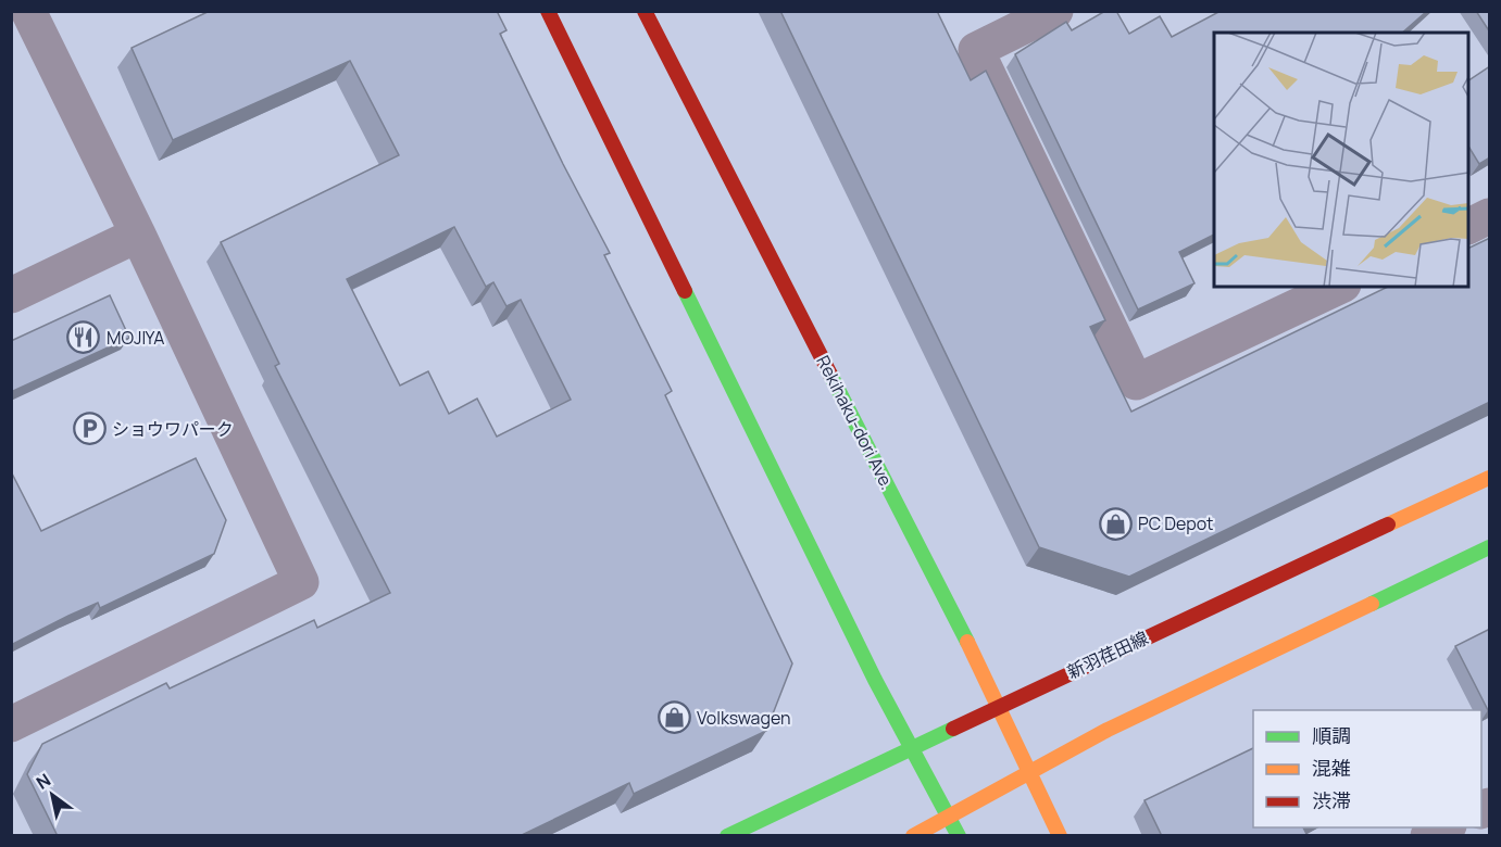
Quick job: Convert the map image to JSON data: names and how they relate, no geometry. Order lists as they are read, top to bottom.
{
  "streets": {
    "street": ["Rekihaku-dori Ave.", "新羽荏田線"]
  },
  "crossings": [
    ["Rekihaku-dori Ave.", "新羽荏田線"]
  ],
  "places": {
    "restaurant": ["MOJIYA"],
    "parking": ["ショウワパーク"],
    "shop": ["PC Depot", "Volkswagen"]
  },
  "legend": ["順調", "混雑", "渋滞"],
  "north": "top left"
}
